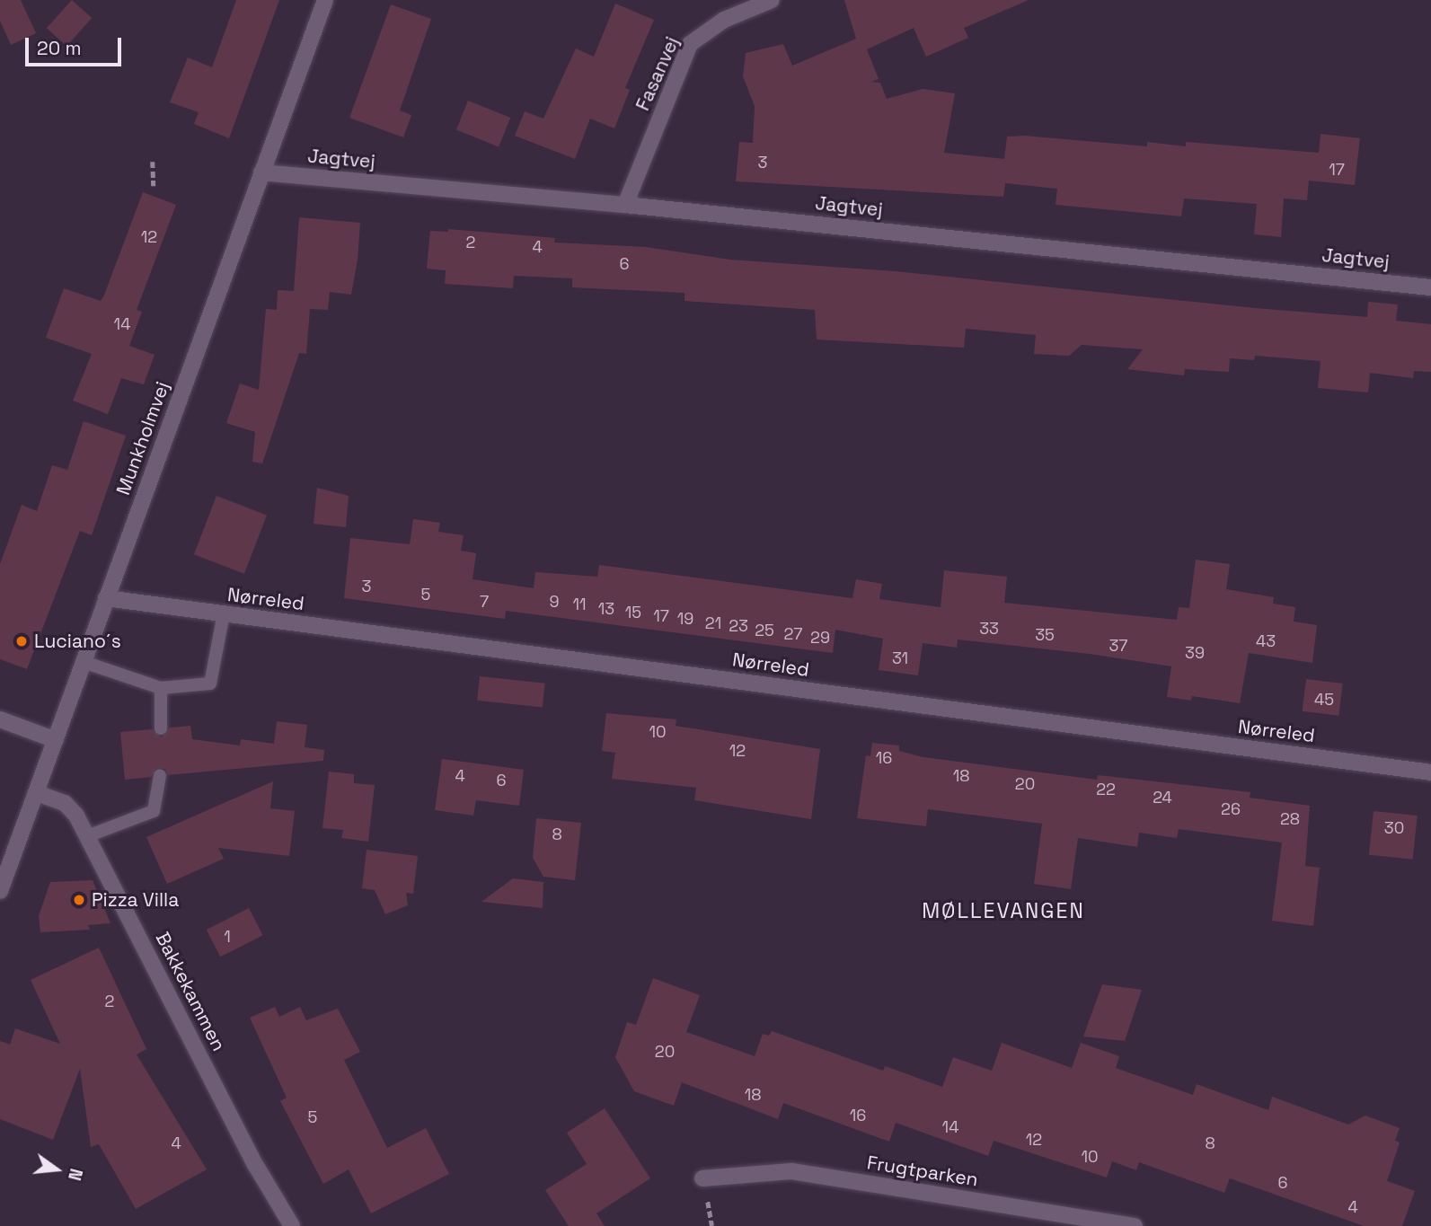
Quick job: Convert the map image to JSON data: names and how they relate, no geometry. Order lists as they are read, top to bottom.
{
  "streets": {
    "street": [
      "Fasanvej",
      "Jagtvej",
      "Munkholmvej",
      "Nørreled",
      "Bakkekammen",
      "Frugtparken"
    ]
  },
  "crossings": [
    ["Fasanvej", "Jagtvej"],
    ["Jagtvej", "Munkholmvej"],
    ["Munkholmvej", "Nørreled"],
    ["Munkholmvej", "Bakkekammen"]
  ],
  "districts": ["MØLLEVANGEN"],
  "places": ["Luciano´s", "Pizza Villa"],
  "house_numbers": [
    "3",
    "17",
    "12",
    "2",
    "4",
    "6",
    "14",
    "3",
    "5",
    "7",
    "9",
    "11",
    "13",
    "15",
    "17",
    "19",
    "21",
    "23",
    "33",
    "25",
    "27",
    "35",
    "29",
    "43",
    "37",
    "39",
    "31",
    "45",
    "10",
    "12",
    "16",
    "4",
    "18",
    "6",
    "20",
    "22",
    "24",
    "26",
    "28",
    "30",
    "8",
    "1",
    "2",
    "20",
    "18",
    "16",
    "5",
    "14",
    "12",
    "4",
    "8",
    "10",
    "6",
    "4"
  ],
  "scale_bar": "20 m",
  "north": "right"
}
